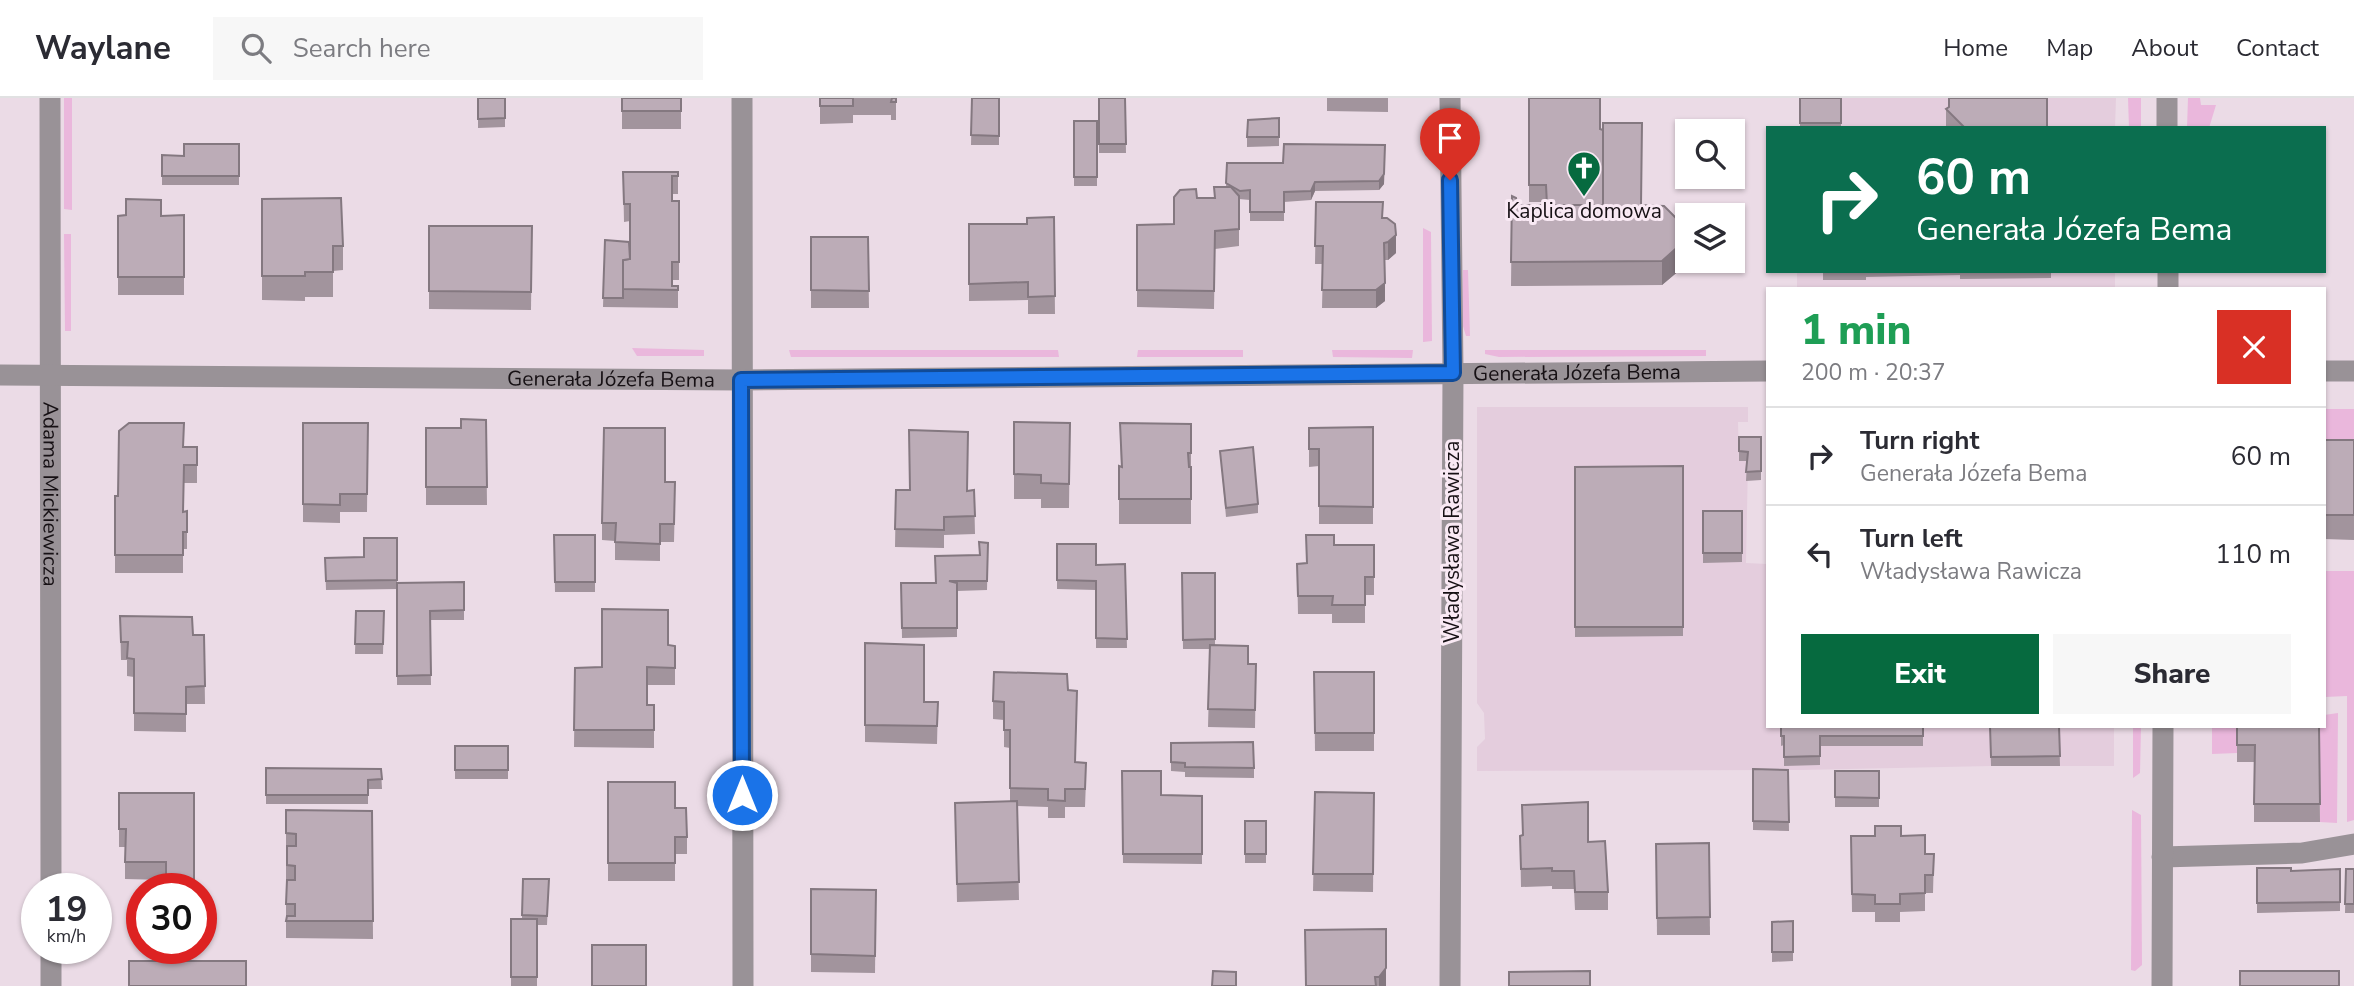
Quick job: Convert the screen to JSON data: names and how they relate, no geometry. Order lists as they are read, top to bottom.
{
  "streets": {
    "street": ["Generała Józefa Bema", "Adama Mickiewicza", "Władysława Rawicza"]
  },
  "crossings": [
    ["Generała Józefa Bema", "Adama Mickiewicza"],
    ["Generała Józefa Bema", "Władysława Rawicza"]
  ],
  "places": {
    "church": ["Kaplica domowa"]
  },
  "page": {
    "header": "Waylane",
    "search": "Search here",
    "nav": [
      "Home",
      "Map",
      "About",
      "Contact"
    ],
    "turn": ["60 m", "Generała Józefa Bema"],
    "heading": ["1 min", "200 m · 20:37"],
    "list": [
      {
        "name": "Turn right",
        "note": "Generała Józefa Bema",
        "value": "60 m"
      },
      {
        "name": "Turn left",
        "note": "Władysława Rawicza",
        "value": "110 m"
      }
    ],
    "buttons": ["Exit", "Share"],
    "speed": "19 km/h",
    "limit": "30"
  }
}
